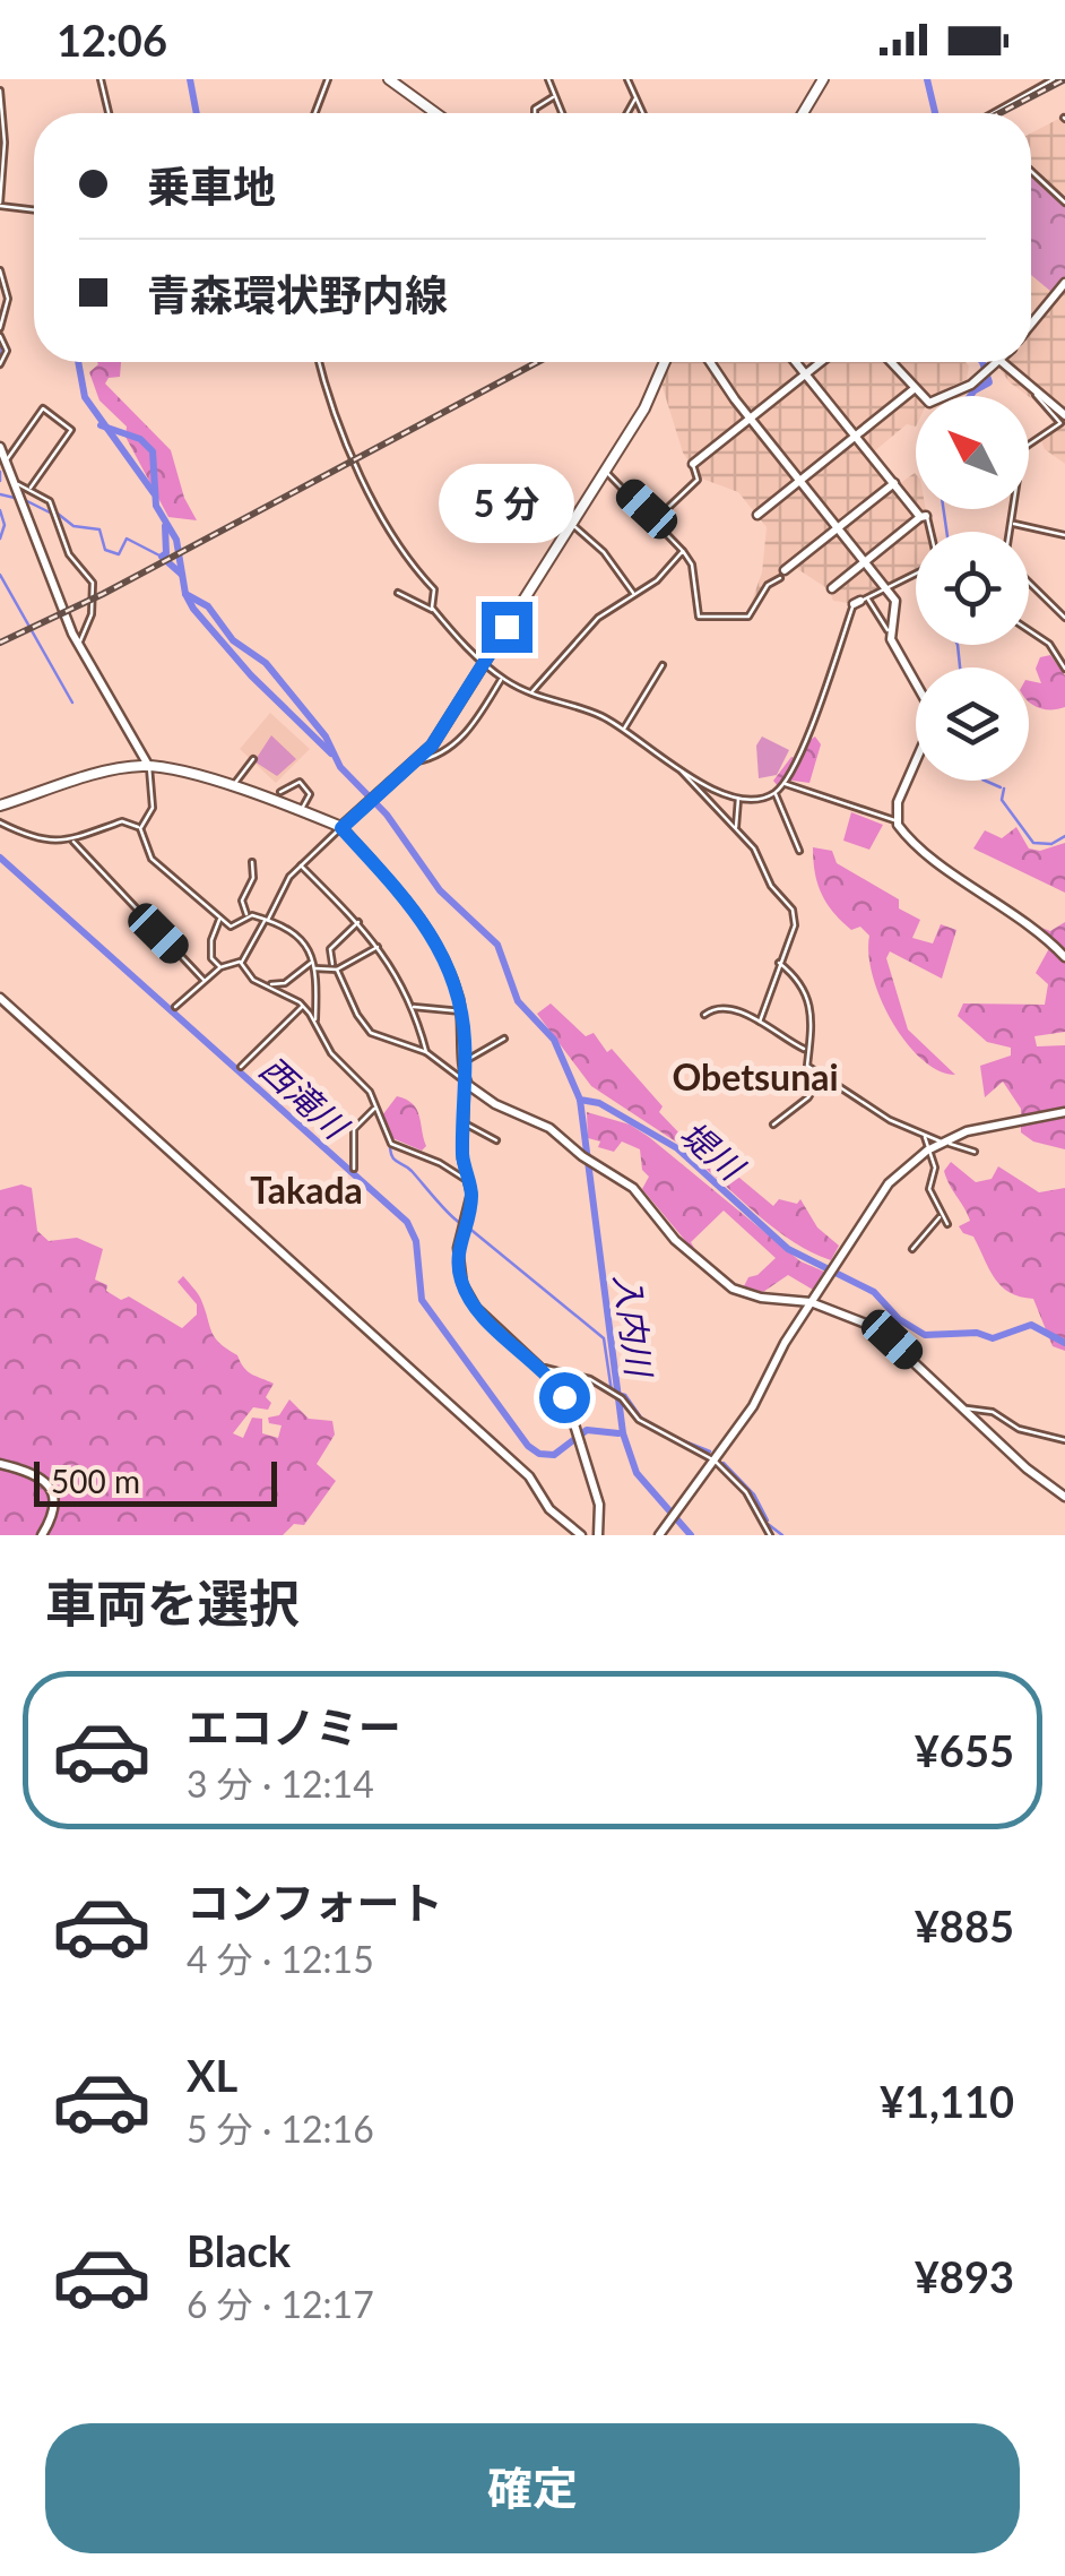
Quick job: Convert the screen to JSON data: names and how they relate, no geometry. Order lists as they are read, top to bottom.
{
  "districts": ["Obetsunai", "Takada"],
  "water": ["西滝川", "堤川", "入内川"],
  "scale_bar": "500 m",
  "north": "top left",
  "page": {
    "status": "12:06",
    "banner": ["乗車地", "青森環状野内線"],
    "bubble": "5 分",
    "scale": "500 m",
    "heading": "車両を選択",
    "list": [
      {
        "name": "エコノミー",
        "note": "3 分 · 12:14",
        "value": "¥655"
      },
      {
        "name": "コンフォート",
        "note": "4 分 · 12:15",
        "value": "¥885"
      },
      {
        "name": "XL",
        "note": "5 分 · 12:16",
        "value": "¥1,110"
      },
      {
        "name": "Black",
        "note": "6 分 · 12:17",
        "value": "¥893"
      }
    ],
    "buttons": "確定"
  }
}
